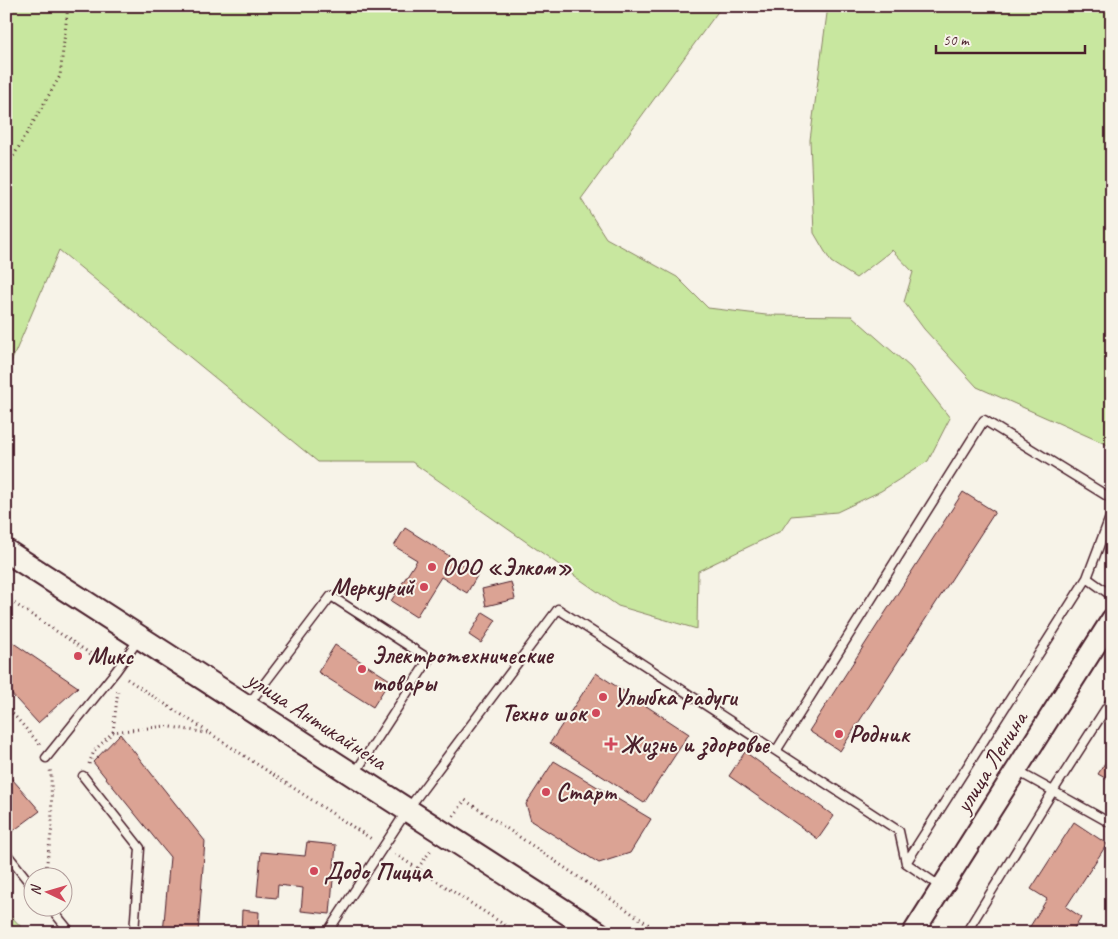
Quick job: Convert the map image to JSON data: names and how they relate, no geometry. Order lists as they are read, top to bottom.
{
  "streets": {
    "main road": ["улица Антикайнена"],
    "street": ["улица Ленина"]
  },
  "places": {
    "other": [
      "ООО «Элком»",
      "Меркурий",
      "Микс",
      "Электротехнические товары",
      "Улыбка радуги",
      "Техно шок",
      "Родник",
      "Старт",
      "Додо Пицца"
    ],
    "health": ["Жизнь и здоровье"]
  },
  "scale_bar": "50 m",
  "north": "left"
}
